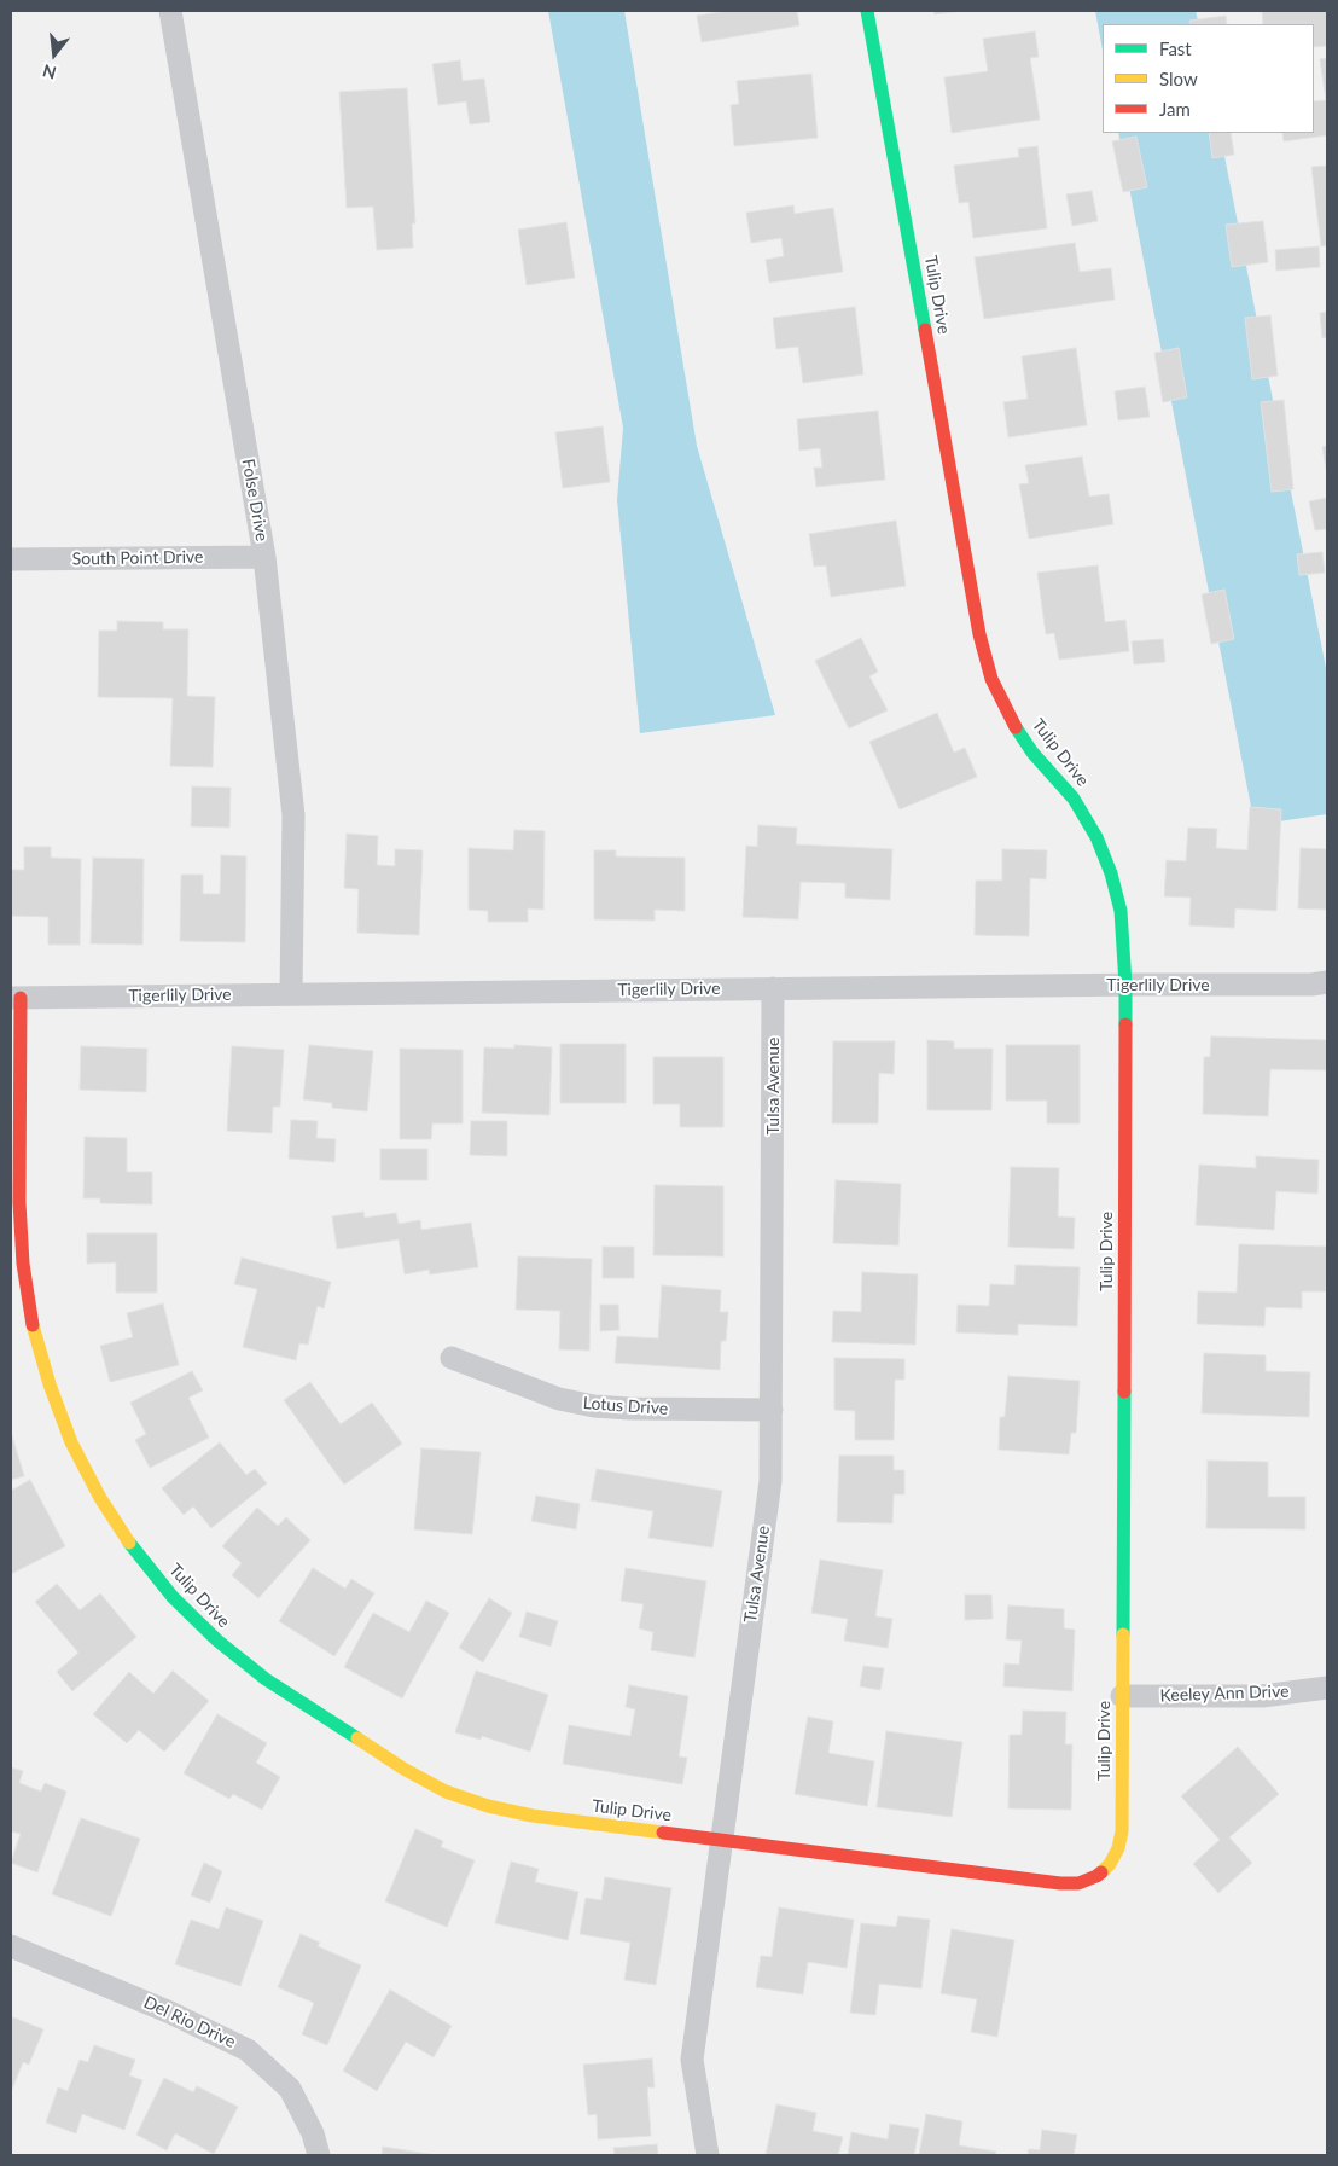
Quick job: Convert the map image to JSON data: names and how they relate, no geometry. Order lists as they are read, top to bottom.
{
  "streets": {
    "street": [
      "Tulip Drive",
      "Folse Drive",
      "South Point Drive",
      "Tigerlily Drive",
      "Tulsa Avenue",
      "Lotus Drive",
      "Keeley Ann Drive",
      "Del Rio Drive"
    ]
  },
  "crossings": [
    ["Tulip Drive", "Tigerlily Drive"],
    ["Tulip Drive", "Tulsa Avenue"],
    ["Tulip Drive", "Keeley Ann Drive"],
    ["Folse Drive", "South Point Drive"],
    ["Folse Drive", "Tigerlily Drive"],
    ["Tigerlily Drive", "Tulsa Avenue"],
    ["Tulsa Avenue", "Lotus Drive"]
  ],
  "legend": ["Fast", "Slow", "Jam"],
  "north": "bottom"
}
